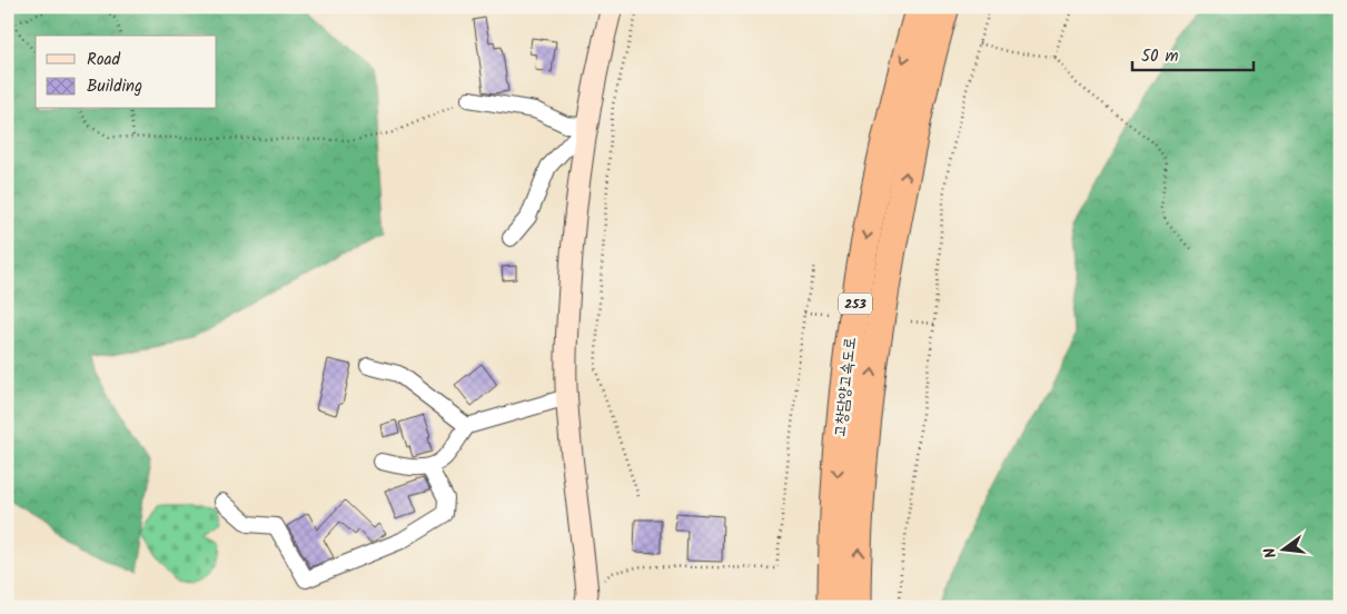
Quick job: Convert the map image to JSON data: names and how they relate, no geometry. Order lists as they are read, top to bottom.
{
  "streets": {
    "highway": ["253", "고창담양고속도로"]
  },
  "legend": ["Road", "Building"],
  "scale_bar": "50 m",
  "north": "left"
}
